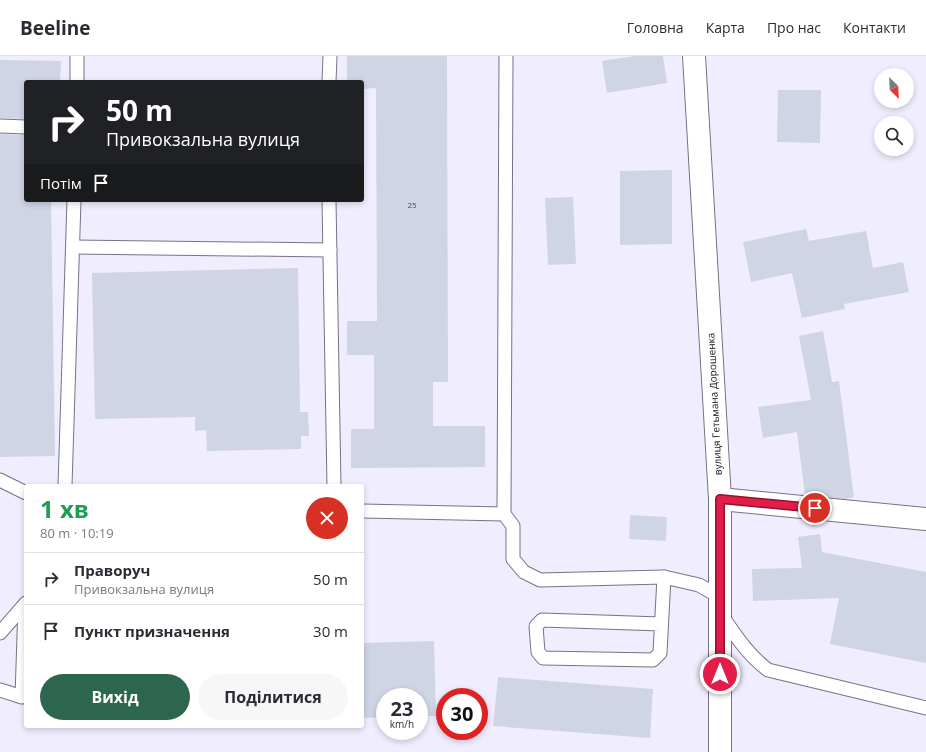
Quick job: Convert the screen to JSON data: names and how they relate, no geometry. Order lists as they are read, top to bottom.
{
  "streets": {
    "street": ["вулиця Гетьмана Дорошенка"]
  },
  "house_numbers": ["25"],
  "north": "bottom right",
  "page": {
    "header": "Beeline",
    "nav": [
      "Головна",
      "Карта",
      "Про нас",
      "Контакти"
    ],
    "turn": ["50 m", "Привокзальна вулиця"],
    "then": "Потім",
    "heading": ["1 хв", "80 m · 10:19"],
    "list": [
      {
        "name": "Праворуч",
        "note": "Привокзальна вулиця",
        "value": "50 m"
      },
      {
        "name": "Пункт призначення",
        "value": "30 m"
      }
    ],
    "buttons": ["Вихід", "Поділитися"],
    "speed": "23 km/h",
    "limit": "30"
  }
}
